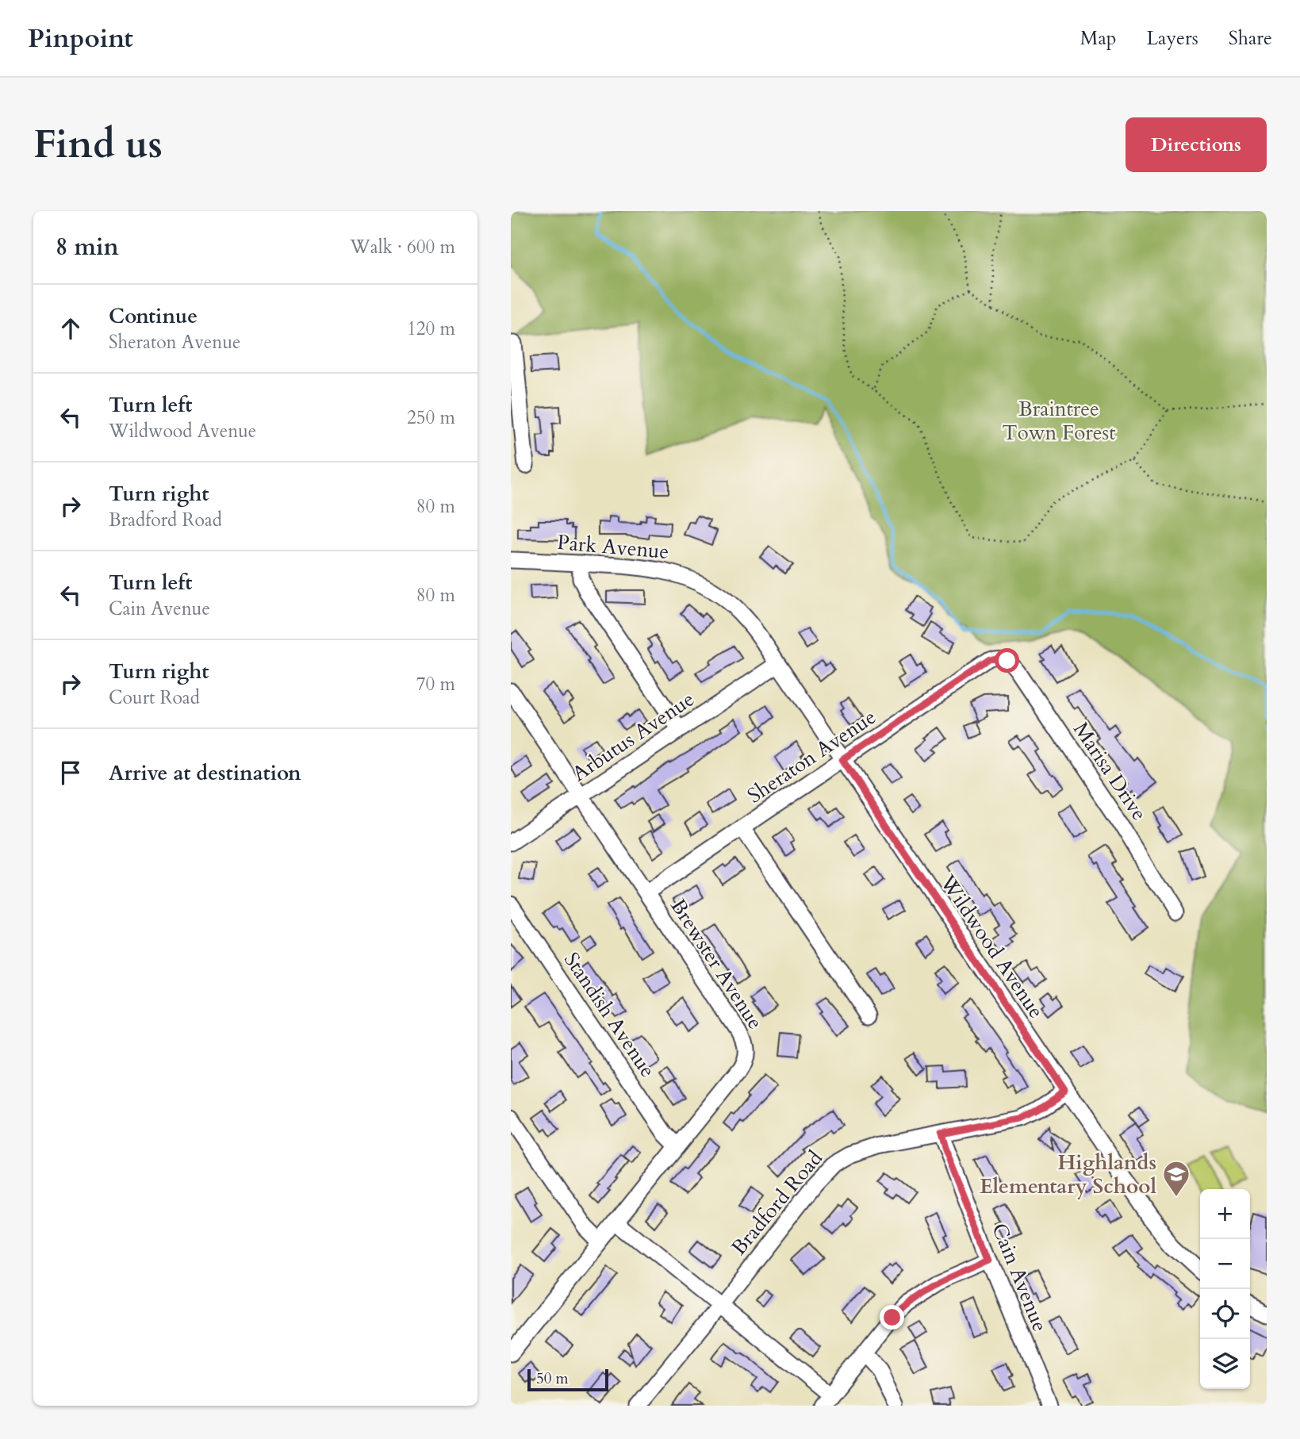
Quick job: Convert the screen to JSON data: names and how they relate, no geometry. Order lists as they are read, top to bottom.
{
  "streets": {
    "street": [
      "Park Avenue",
      "Arbutus Avenue",
      "Sheraton Avenue",
      "Marisa Drive",
      "Wildwood Avenue",
      "Brewster Avenue",
      "Standish Avenue",
      "Bradford Road",
      "Cain Avenue"
    ]
  },
  "crossings": [
    ["Park Avenue", "Wildwood Avenue"],
    ["Arbutus Avenue", "Wildwood Avenue"],
    ["Arbutus Avenue", "Brewster Avenue"],
    ["Sheraton Avenue", "Marisa Drive"],
    ["Sheraton Avenue", "Wildwood Avenue"],
    ["Sheraton Avenue", "Brewster Avenue"],
    ["Wildwood Avenue", "Bradford Road"],
    ["Brewster Avenue", "Standish Avenue"],
    ["Bradford Road", "Cain Avenue"]
  ],
  "parks": ["Braintree Town Forest"],
  "places": {
    "school or university": ["Highlands Elementary School"]
  },
  "scale_bar": "50 m",
  "page": {
    "header": "Pinpoint",
    "nav": ["Map", "Layers", "Share"],
    "buttons": "Directions",
    "title": "Find us",
    "heading": ["8 min", "Walk · 600 m"],
    "list": [
      ["Continue", "Sheraton Avenue", "120 m"],
      ["Turn left", "Wildwood Avenue", "250 m"],
      ["Turn right", "Bradford Road", "80 m"],
      ["Turn left", "Cain Avenue", "80 m"],
      ["Turn right", "Court Road", "70 m"],
      "Arrive at destination"
    ],
    "map_buttons": ["+", "−"],
    "scale": "50 m"
  }
}
